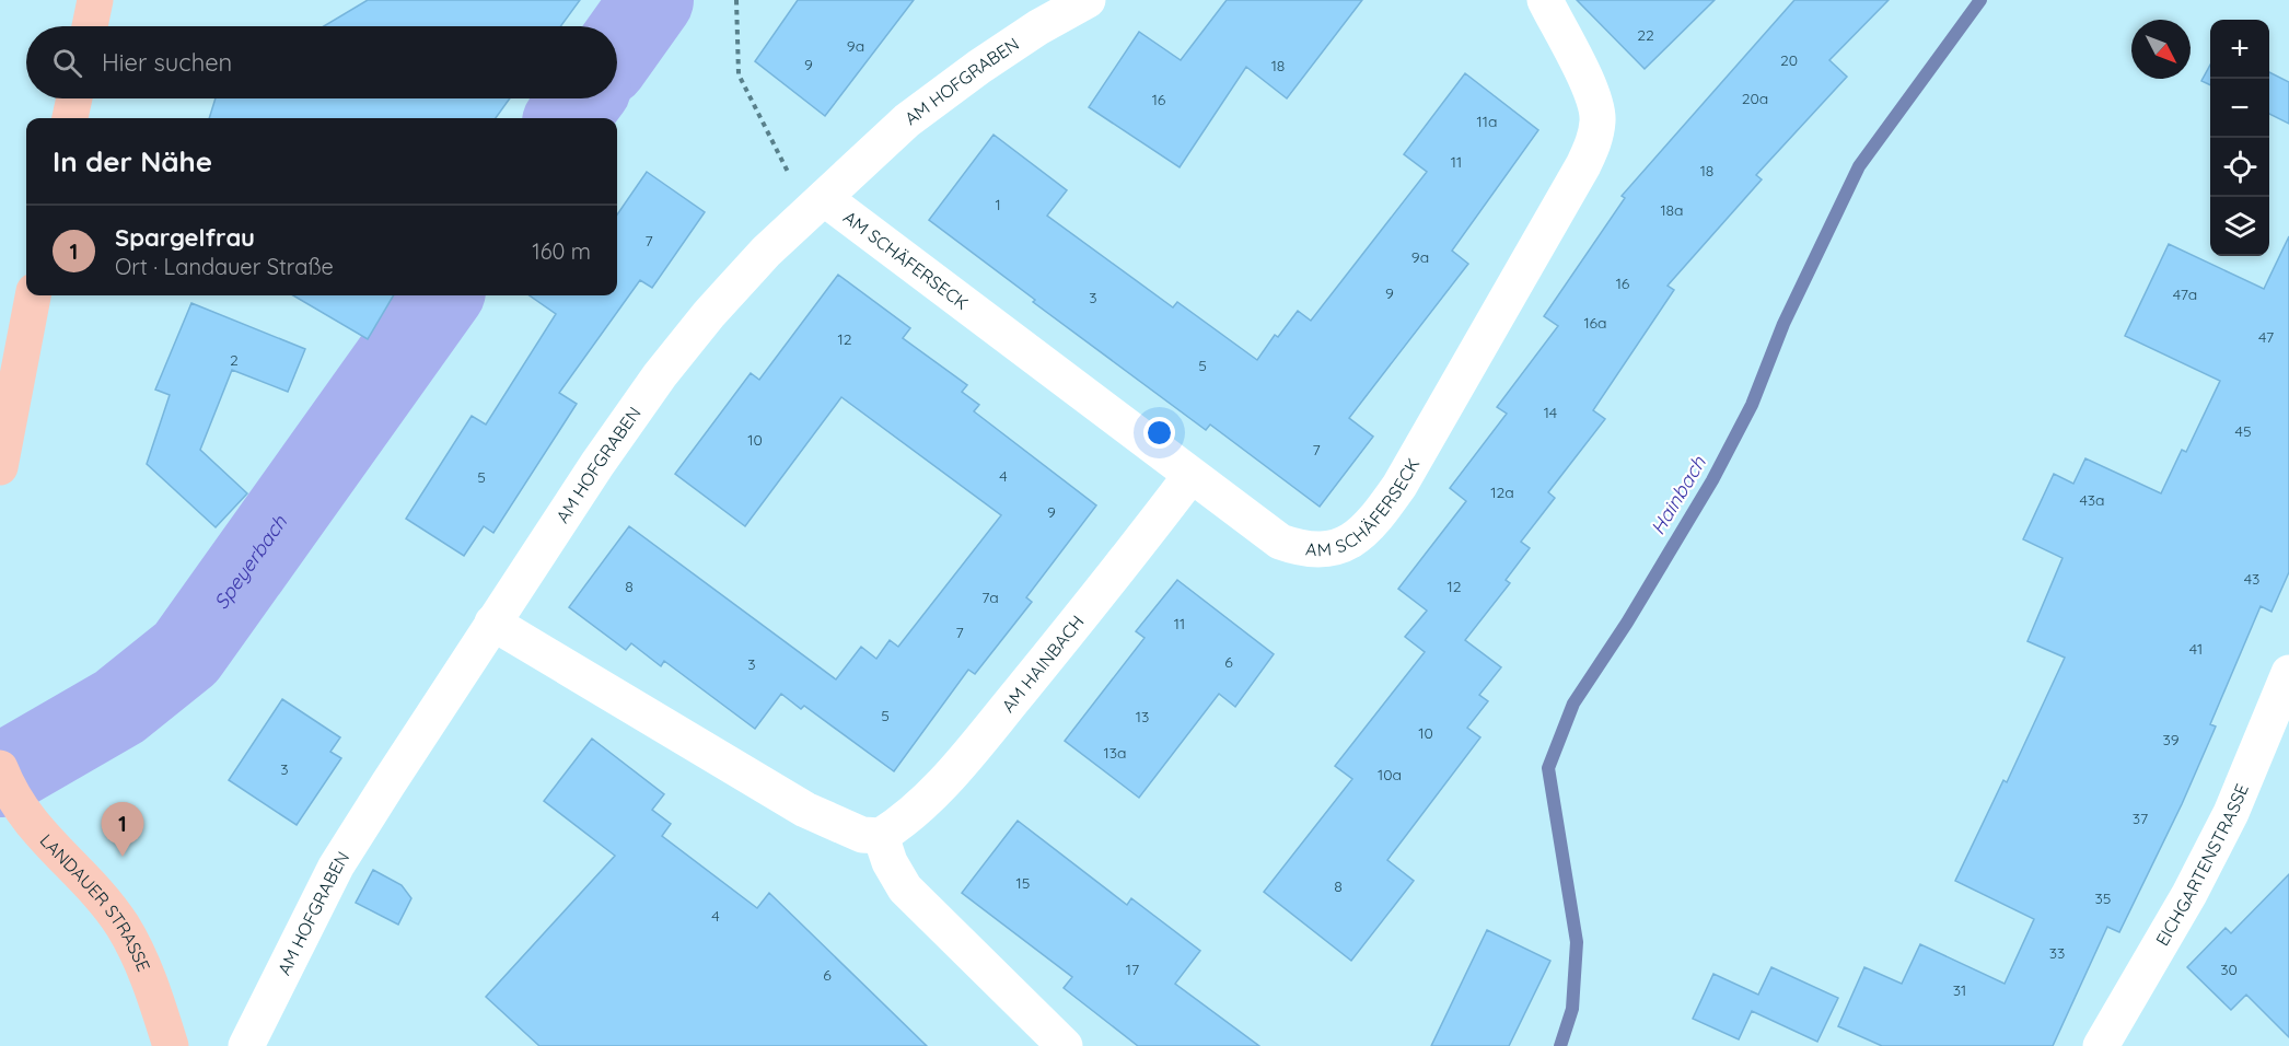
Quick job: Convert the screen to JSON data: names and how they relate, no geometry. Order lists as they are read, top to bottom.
{
  "streets": {
    "main road": ["LANDAUER STRASSE"],
    "street": [
      "AM HOFGRABEN",
      "AM SCHÄFERSECK",
      "AM HAINBACH",
      "EICHGARTENSTRASSE"
    ]
  },
  "crossings": [
    ["AM HOFGRABEN", "AM SCHÄFERSECK"],
    ["AM SCHÄFERSECK", "AM HAINBACH"]
  ],
  "water": ["Hainbach", "Speyerbach"],
  "house_numbers": [
    "22",
    "9a",
    "20",
    "9",
    "18",
    "20a",
    "16",
    "11a",
    "11",
    "18",
    "1",
    "18a",
    "7",
    "9a",
    "16",
    "9",
    "47a",
    "3",
    "16a",
    "47",
    "12",
    "2",
    "5",
    "14",
    "45",
    "10",
    "7",
    "4",
    "5",
    "12a",
    "43a",
    "9",
    "43",
    "8",
    "12",
    "7a",
    "11",
    "7",
    "41",
    "6",
    "3",
    "5",
    "13",
    "10",
    "39",
    "13a",
    "3",
    "10a",
    "37",
    "15",
    "8",
    "35",
    "4",
    "33",
    "17",
    "30",
    "6",
    "31"
  ],
  "north": "bottom right",
  "page": {
    "map_buttons": ["+", "−"],
    "search": "Hier suchen",
    "heading": "In der Nähe",
    "list": [
      {
        "mark": "1",
        "name": "Spargelfrau",
        "note": "Ort · Landauer Straße",
        "value": "160 m"
      }
    ],
    "pins": "1"
  }
}
